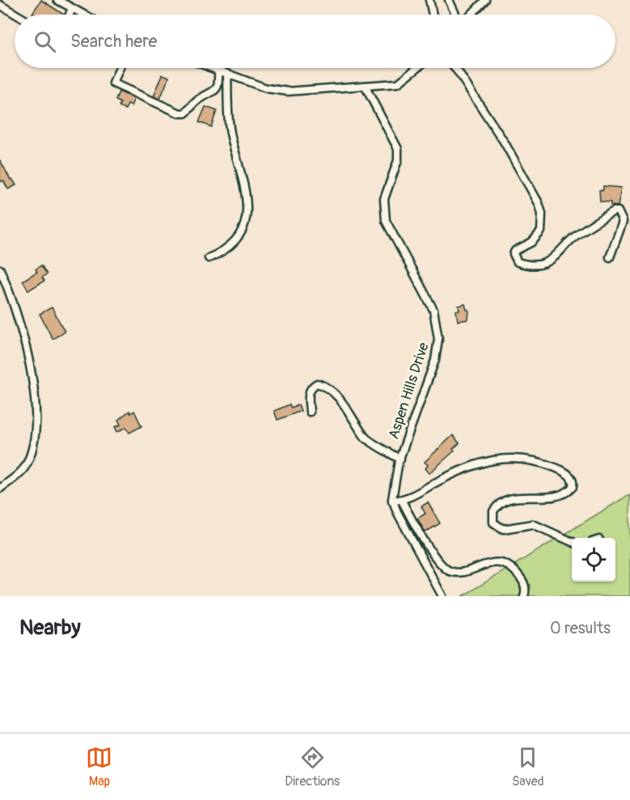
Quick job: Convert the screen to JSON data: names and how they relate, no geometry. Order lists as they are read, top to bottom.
{
  "streets": {
    "street": ["Aspen Hills Drive"]
  },
  "page": {
    "search": "Search here",
    "heading": ["Nearby", "0 results"],
    "nav": ["Map", "Directions", "Saved"]
  }
}
